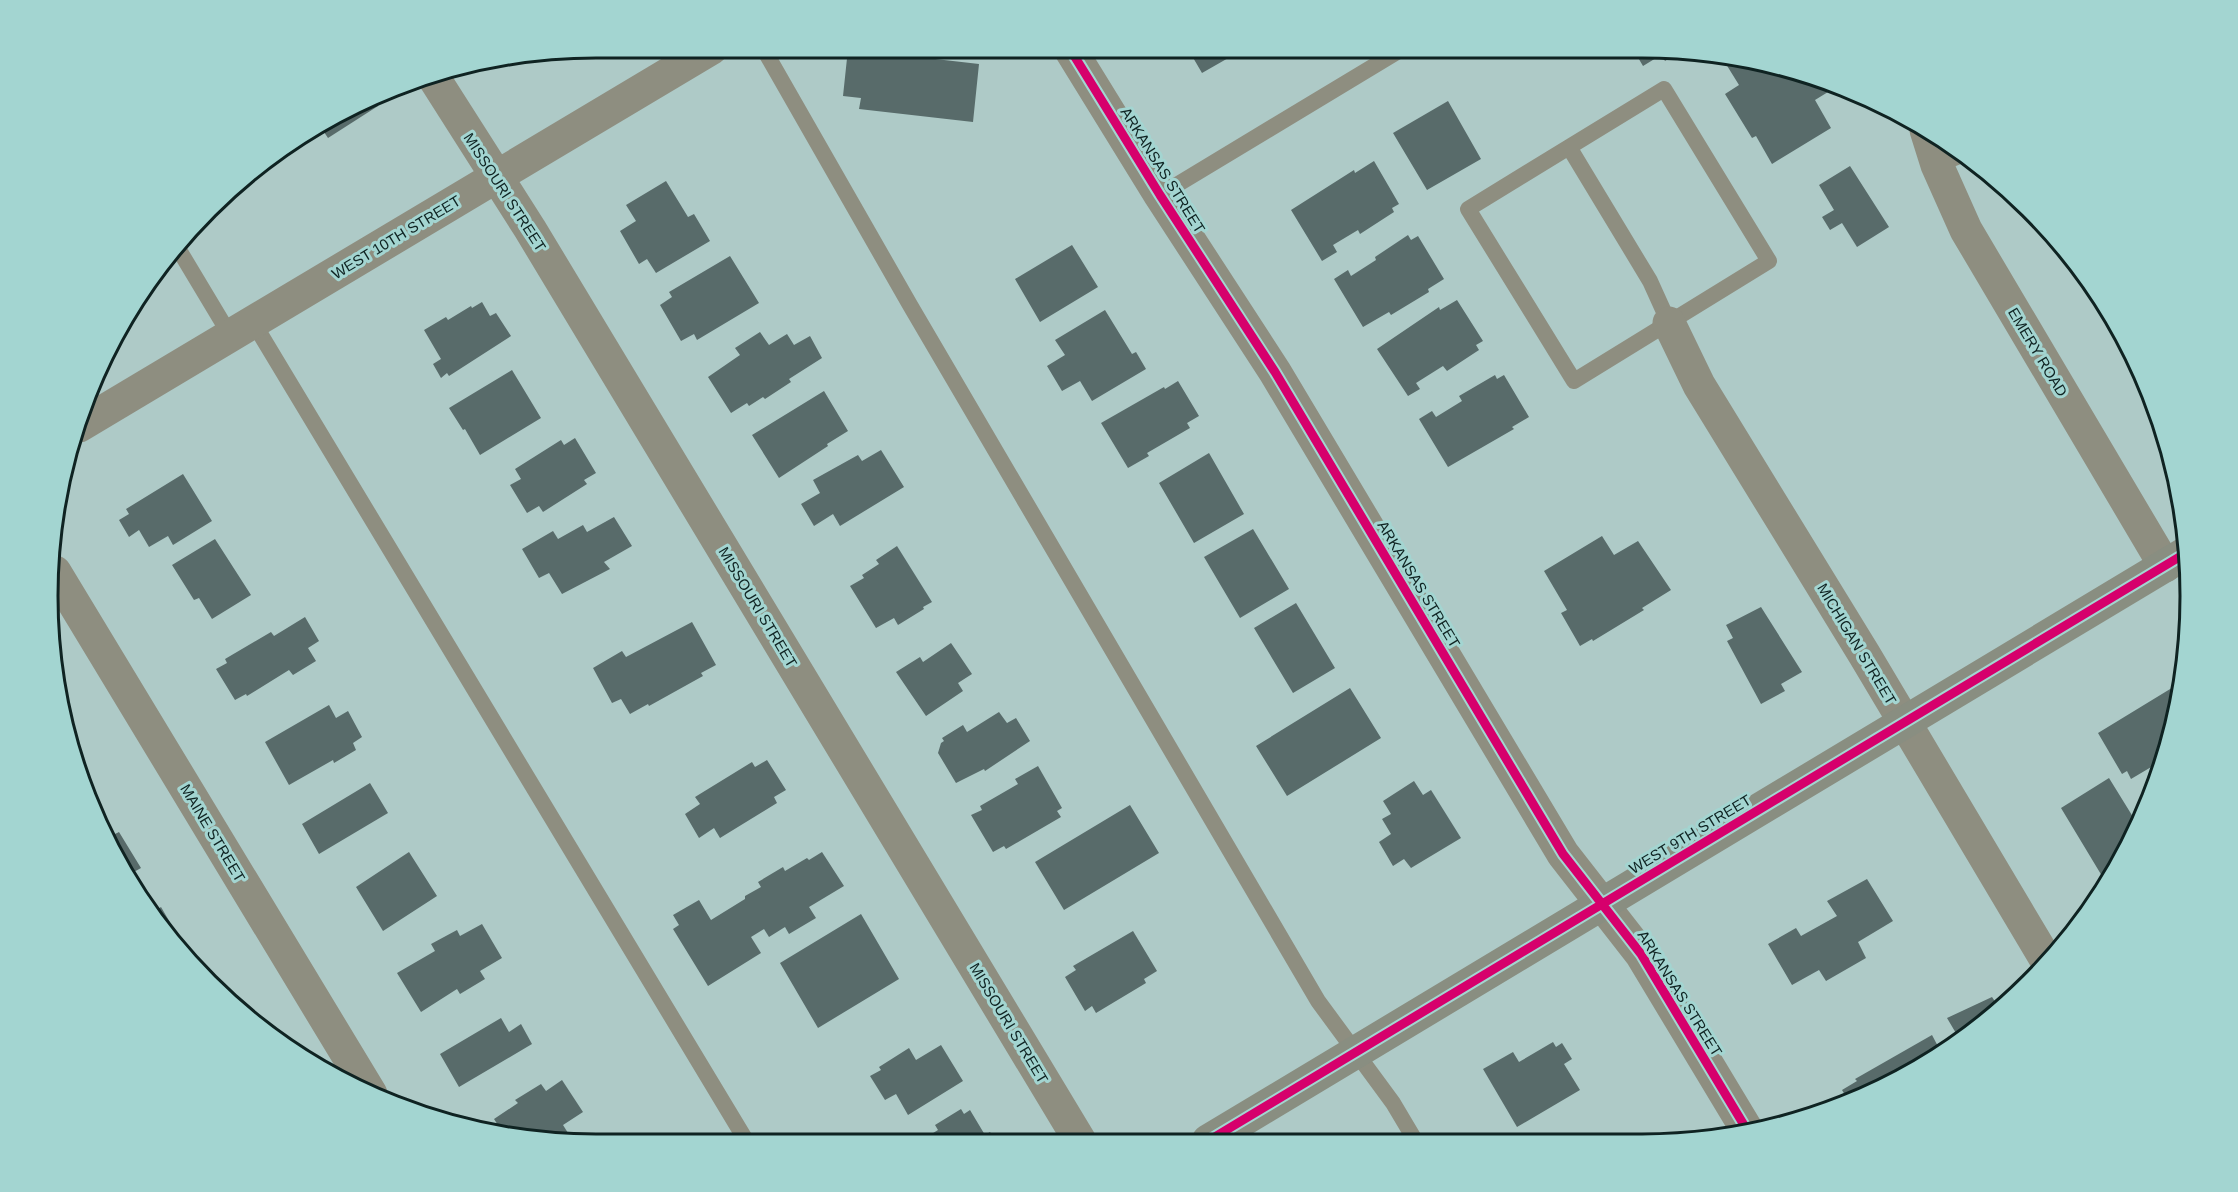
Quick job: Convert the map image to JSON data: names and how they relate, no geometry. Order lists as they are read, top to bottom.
{
  "streets": {
    "main road": ["WEST 9TH STREET"],
    "street": [
      "ARKANSAS STREET",
      "MISSOURI STREET",
      "WEST 10TH STREET",
      "EMERY ROAD",
      "MICHIGAN STREET",
      "MAINE STREET"
    ]
  },
  "crossings": [
    ["ARKANSAS STREET", "WEST 9TH STREET"],
    ["MISSOURI STREET", "WEST 10TH STREET"],
    ["EMERY ROAD", "WEST 9TH STREET"],
    ["MICHIGAN STREET", "WEST 9TH STREET"]
  ]
}
